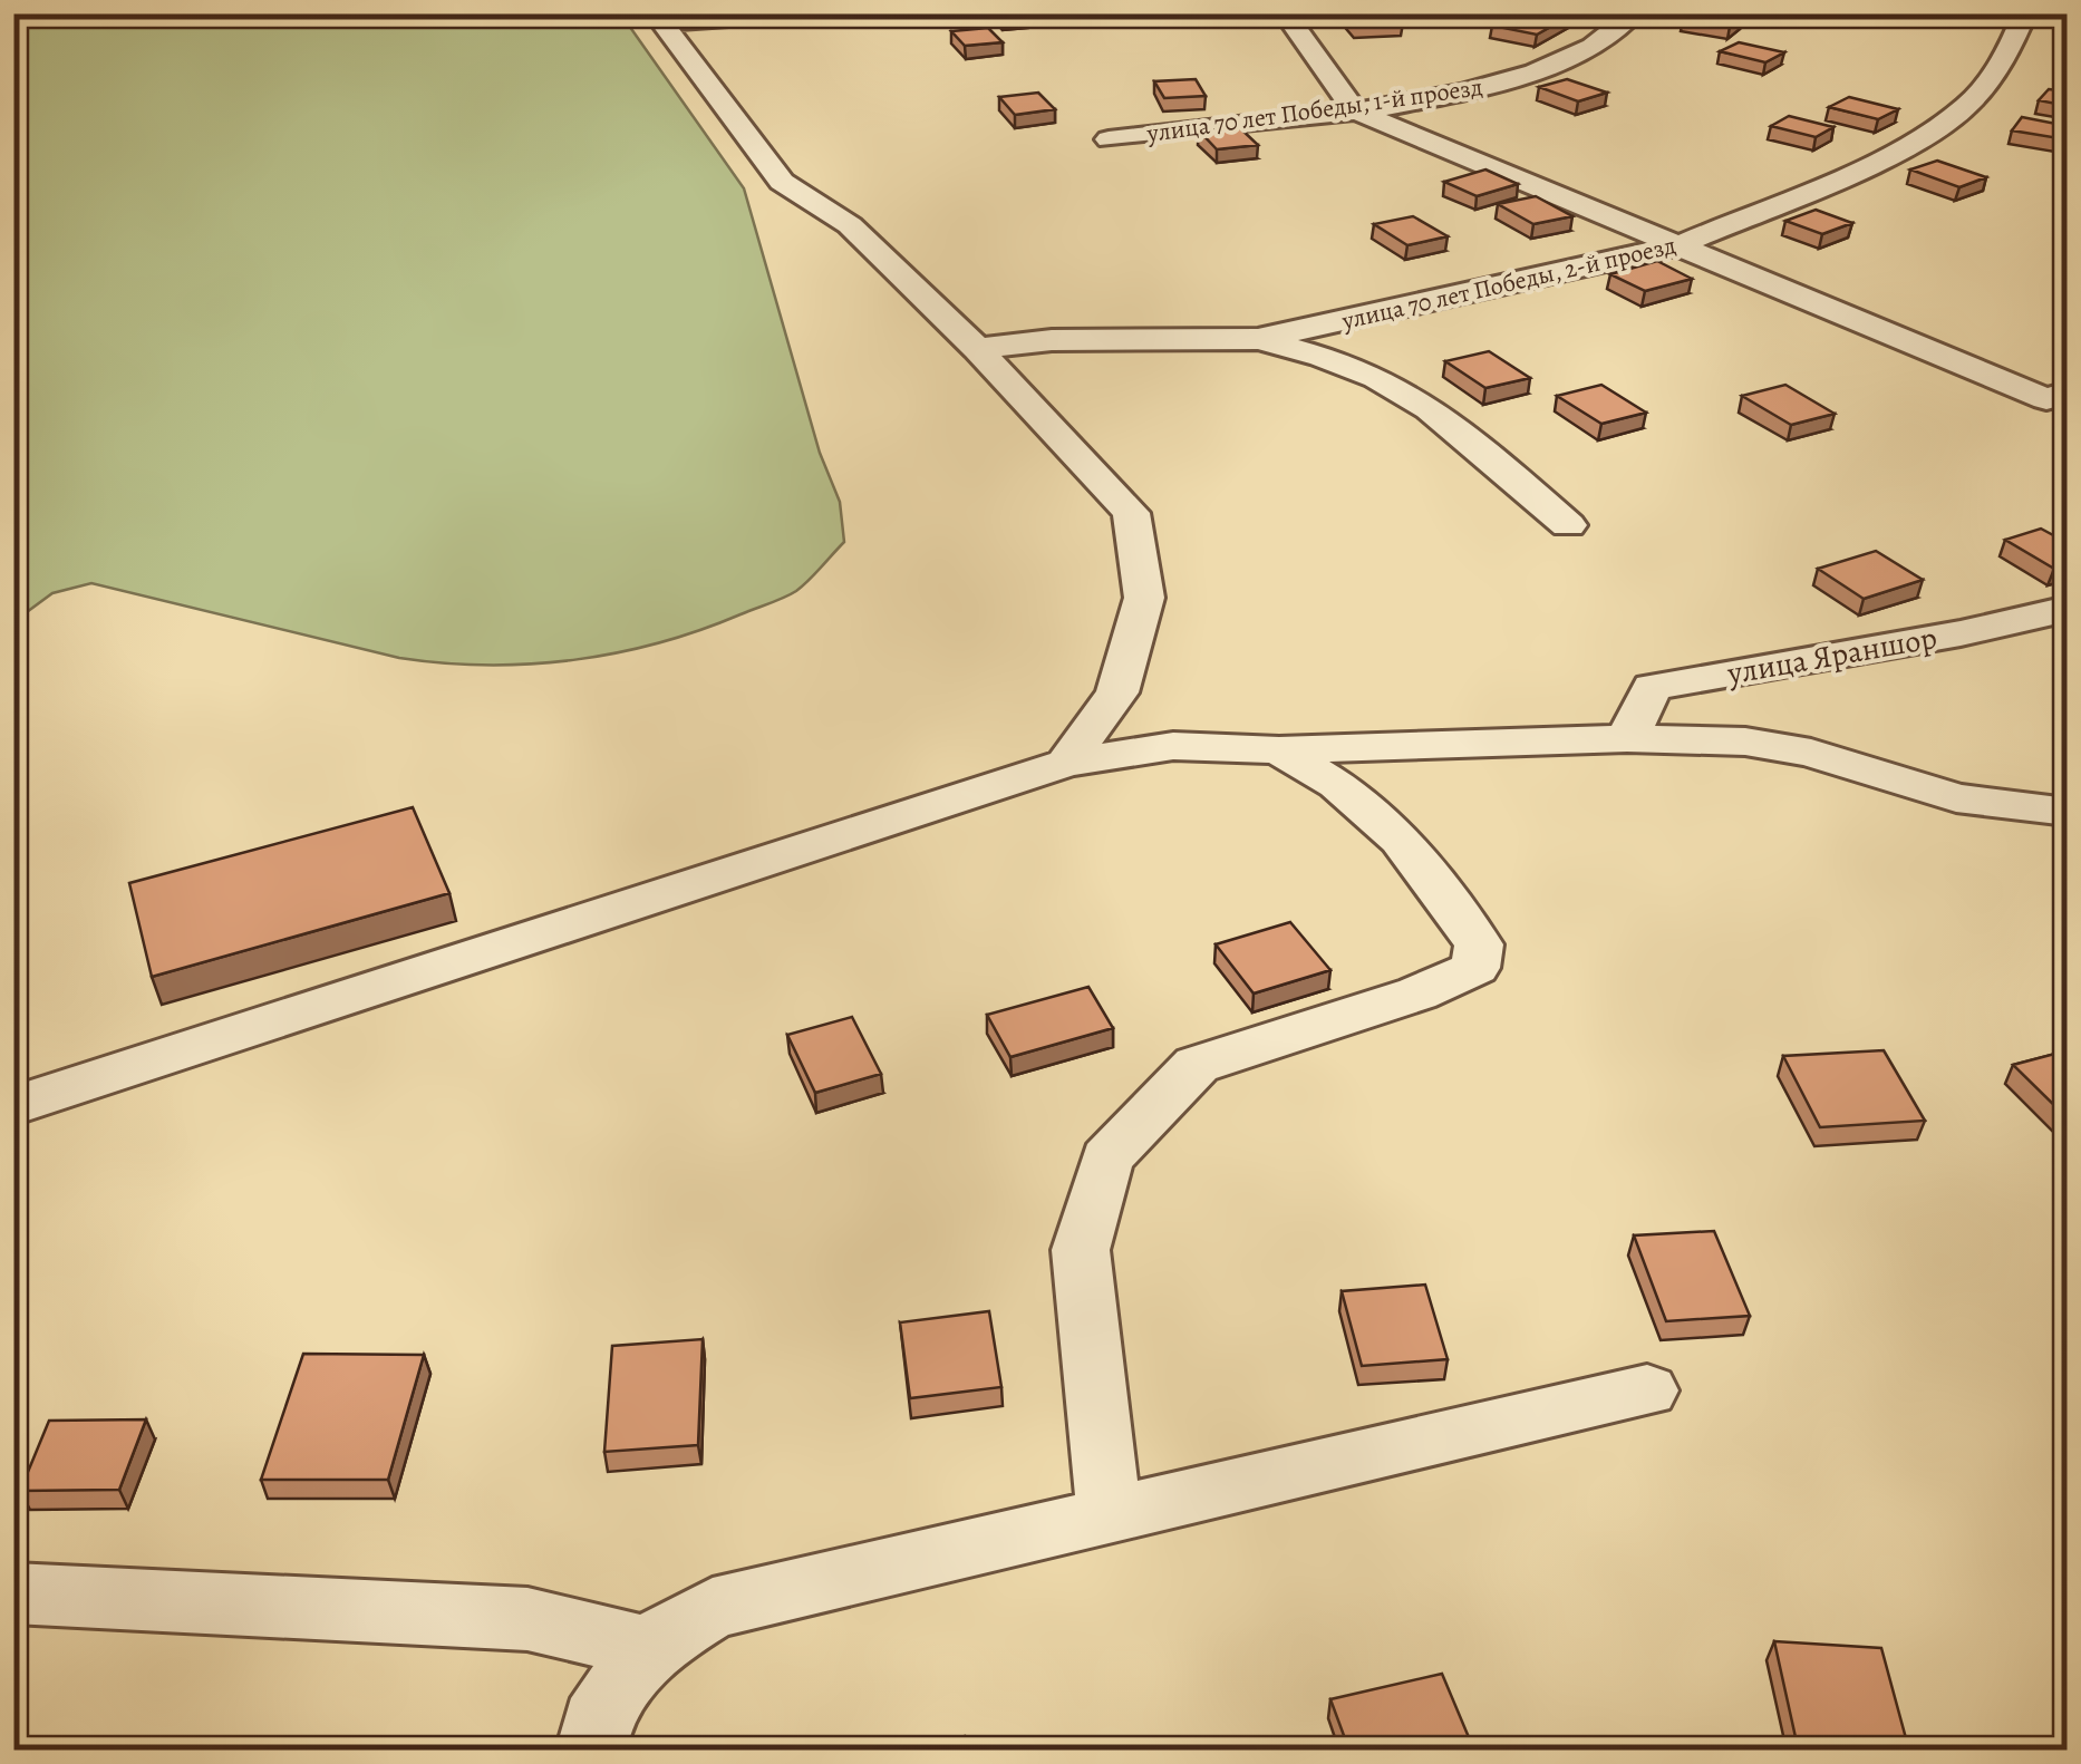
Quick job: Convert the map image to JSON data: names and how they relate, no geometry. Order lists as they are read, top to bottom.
{
  "streets": {
    "street": ["улица 70 лет Победы, 1-й проезд", "улица 70 лет Победы, 2-й проезд", "улица Яраншор"]
  }
}
